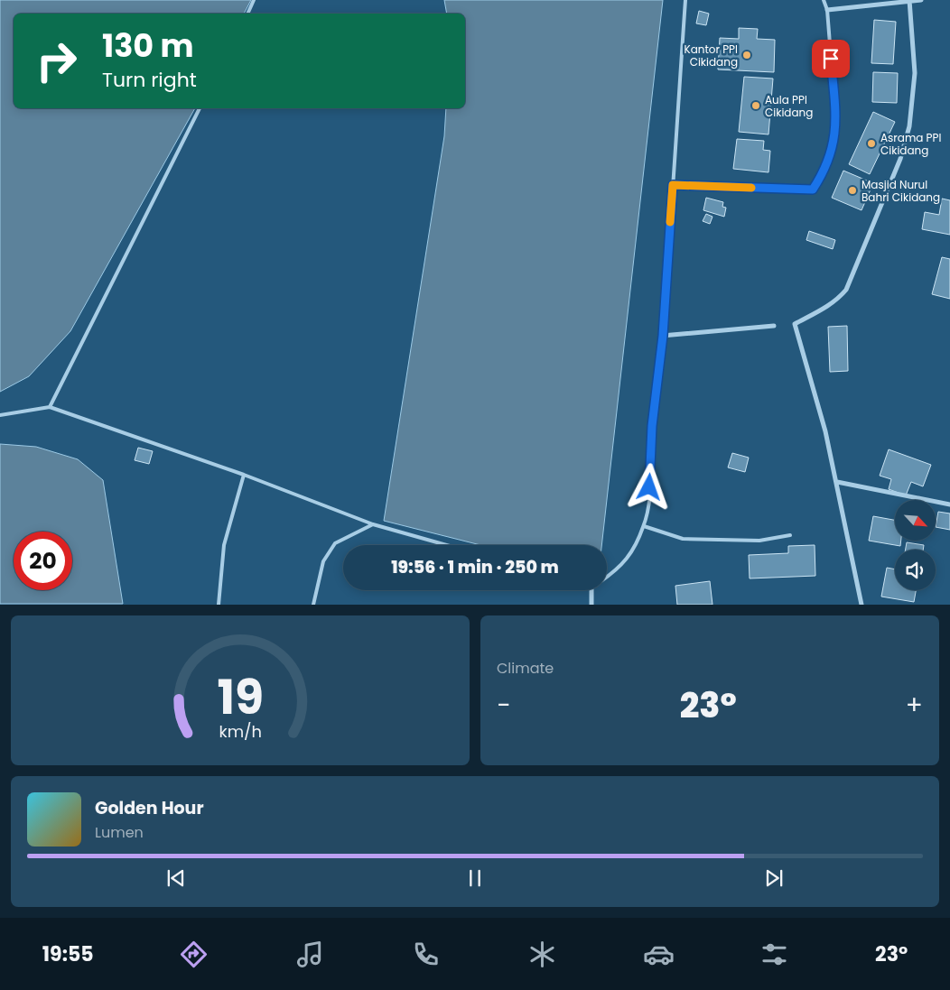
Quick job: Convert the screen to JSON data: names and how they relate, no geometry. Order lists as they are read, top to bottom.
{
  "places": [
    "Kantor PPI Cikidang",
    "Aula PPI Cikidang",
    "Asrama PPI Cikidang",
    "Masjid Nurul Bahri Cikidang"
  ],
  "north": "bottom right",
  "page": {
    "turn": ["130 m", "Turn right"],
    "limit": "20",
    "trip": "19:56 · 1 min · 250 m",
    "tile": "Climate",
    "heat": ["−", "23°", "+"],
    "song": ["Golden Hour", "Lumen"],
    "tabs": ["19:55", "23°"],
    "gauge": ["19", "km/h"]
  }
}
